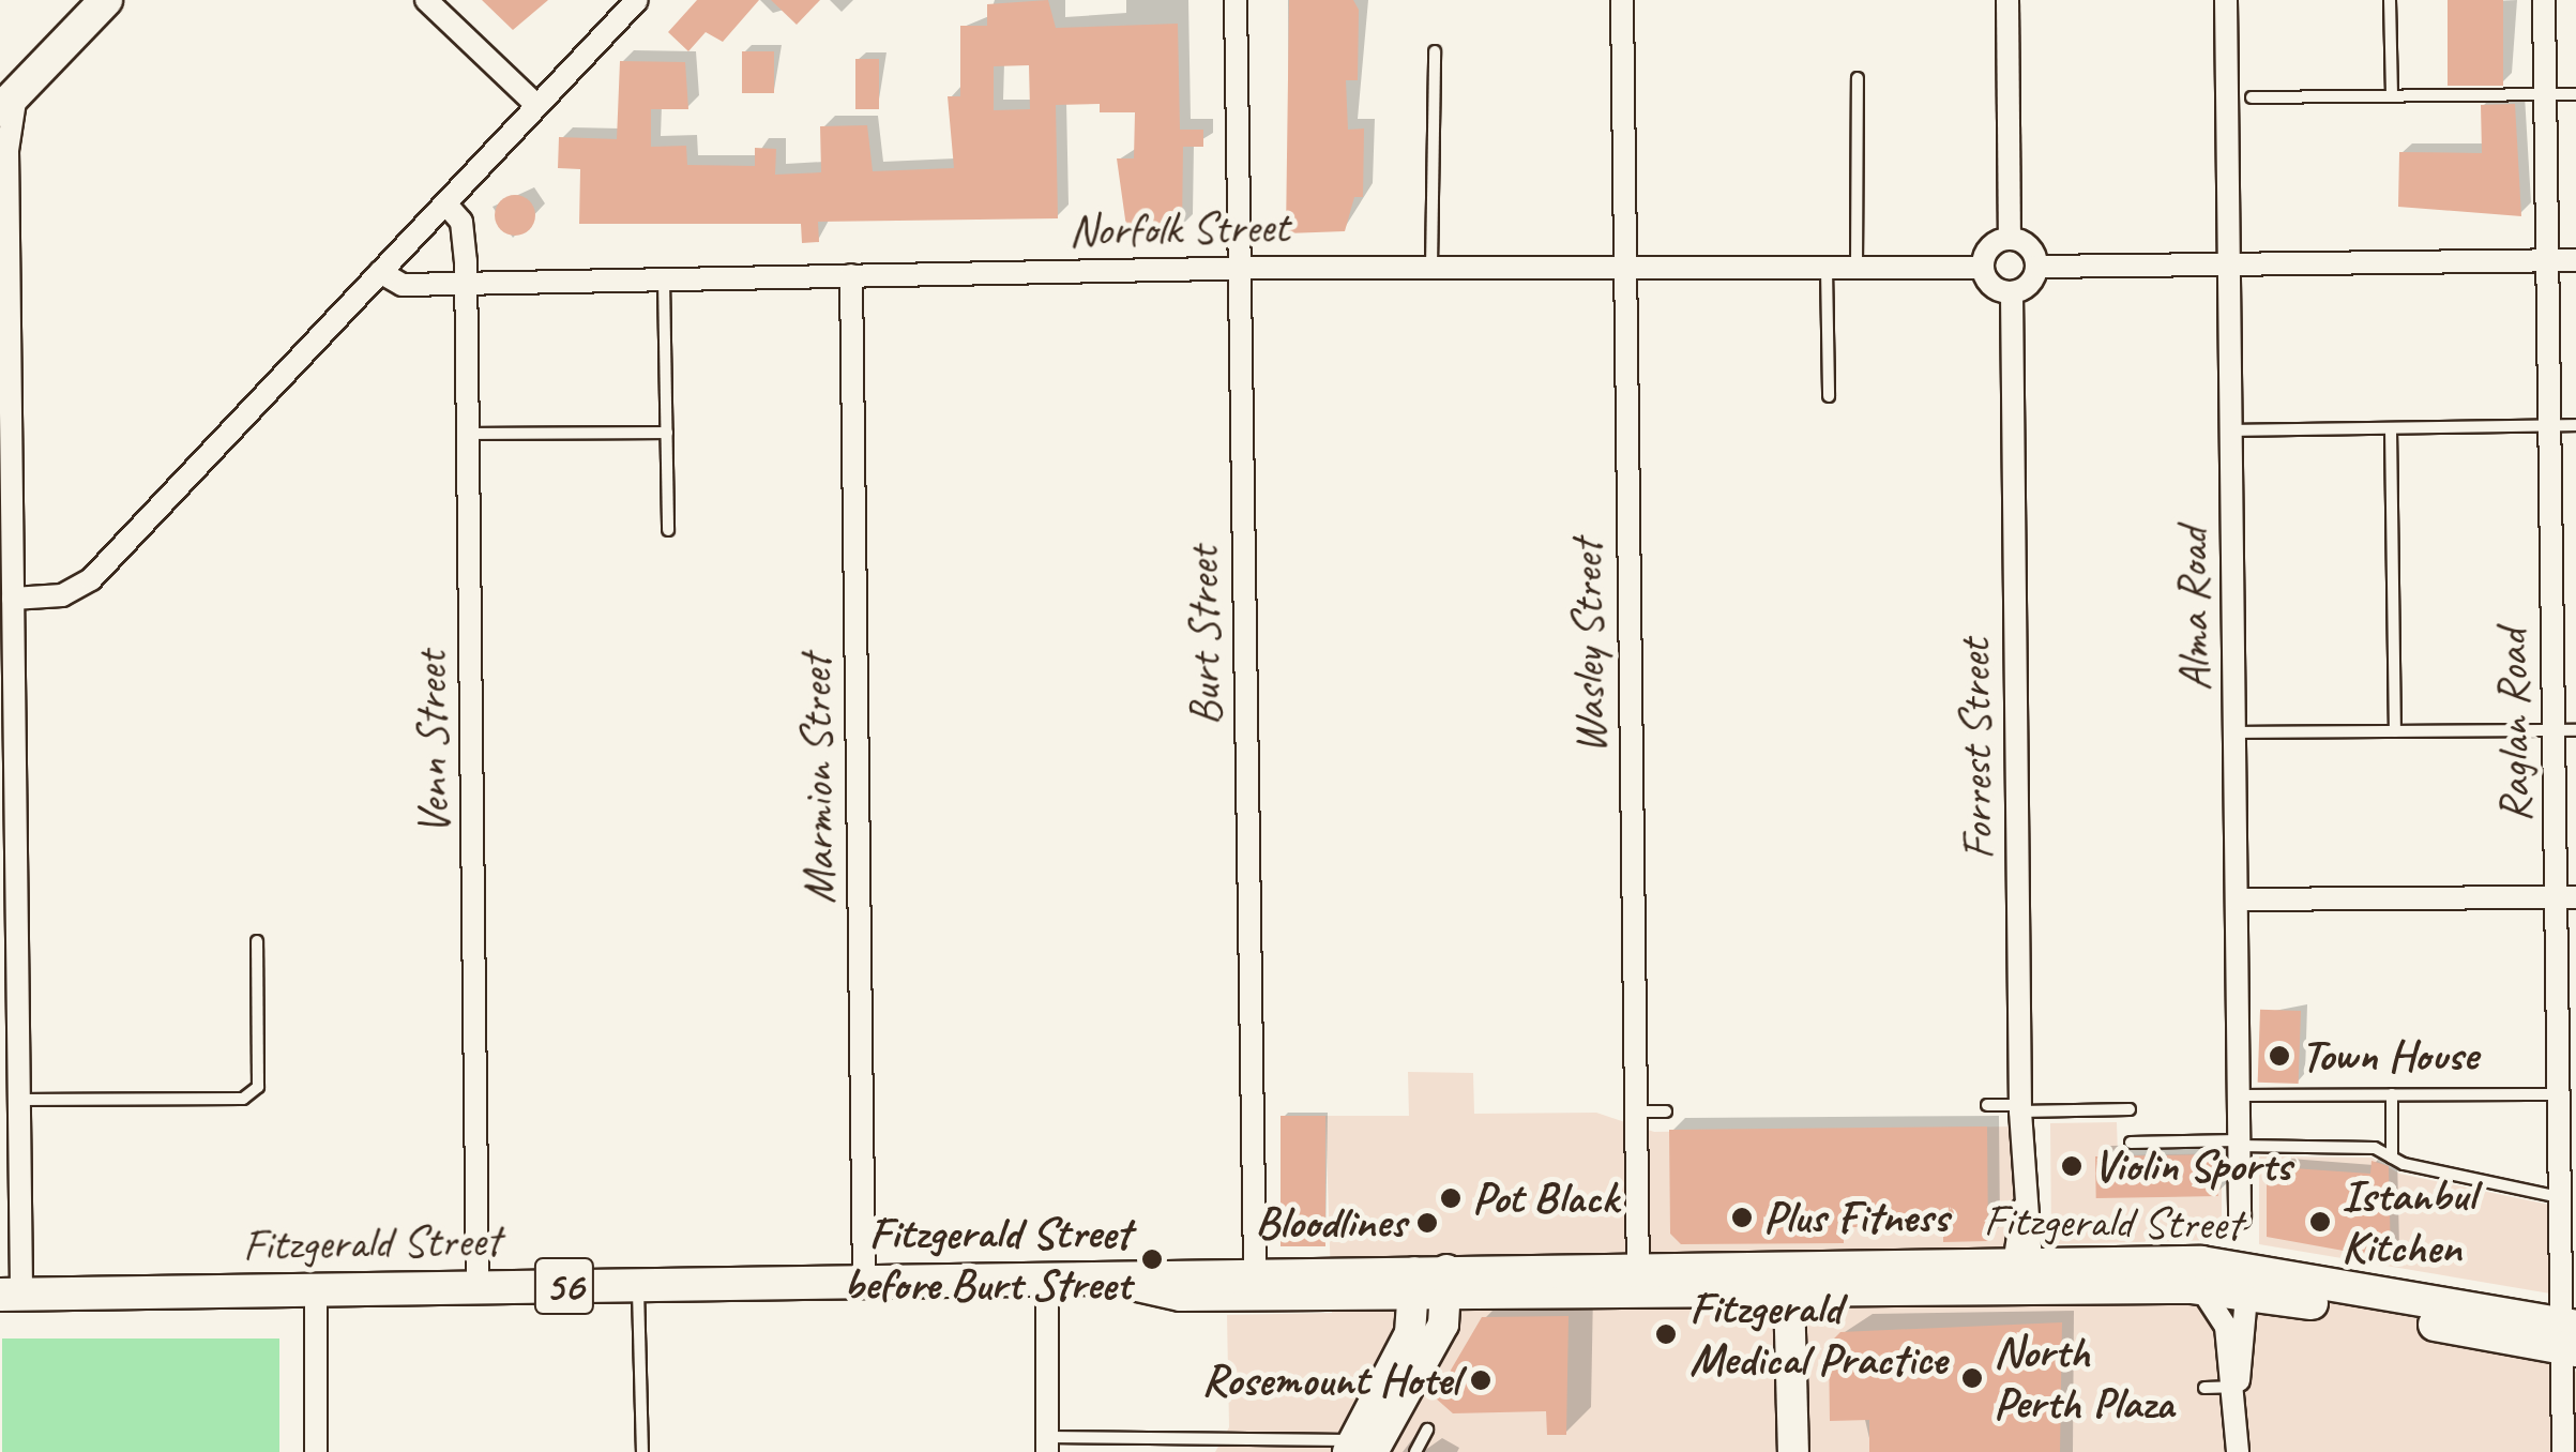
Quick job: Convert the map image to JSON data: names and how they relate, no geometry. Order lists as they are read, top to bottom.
{
  "streets": {
    "main road": ["Fitzgerald Street", "56"],
    "street": [
      "Norfolk Street",
      "Alma Road",
      "Burt Street",
      "Wasley Street",
      "Raglan Road",
      "Venn Street",
      "Forrest Street",
      "Marmion Street"
    ]
  },
  "crossings": [
    ["Norfolk Street", "Burt Street"],
    ["Norfolk Street", "Wasley Street"],
    ["Norfolk Street", "Venn Street"],
    ["Norfolk Street", "Marmion Street"],
    ["Burt Street", "Fitzgerald Street"],
    ["Wasley Street", "Fitzgerald Street"],
    ["Raglan Road", "Fitzgerald Street"],
    ["Venn Street", "Fitzgerald Street"],
    ["Forrest Street", "Fitzgerald Street"],
    ["Marmion Street", "Fitzgerald Street"]
  ],
  "places": [
    "Town House",
    "Violin Sports",
    "Pot Black",
    "Plus Fitness",
    "Istanbul Kitchen",
    "Bloodlines",
    "Fitzgerald Street before Burt Street",
    "Fitzgerald Medical Practice",
    "North Perth Plaza",
    "Rosemount Hotel"
  ]
}
